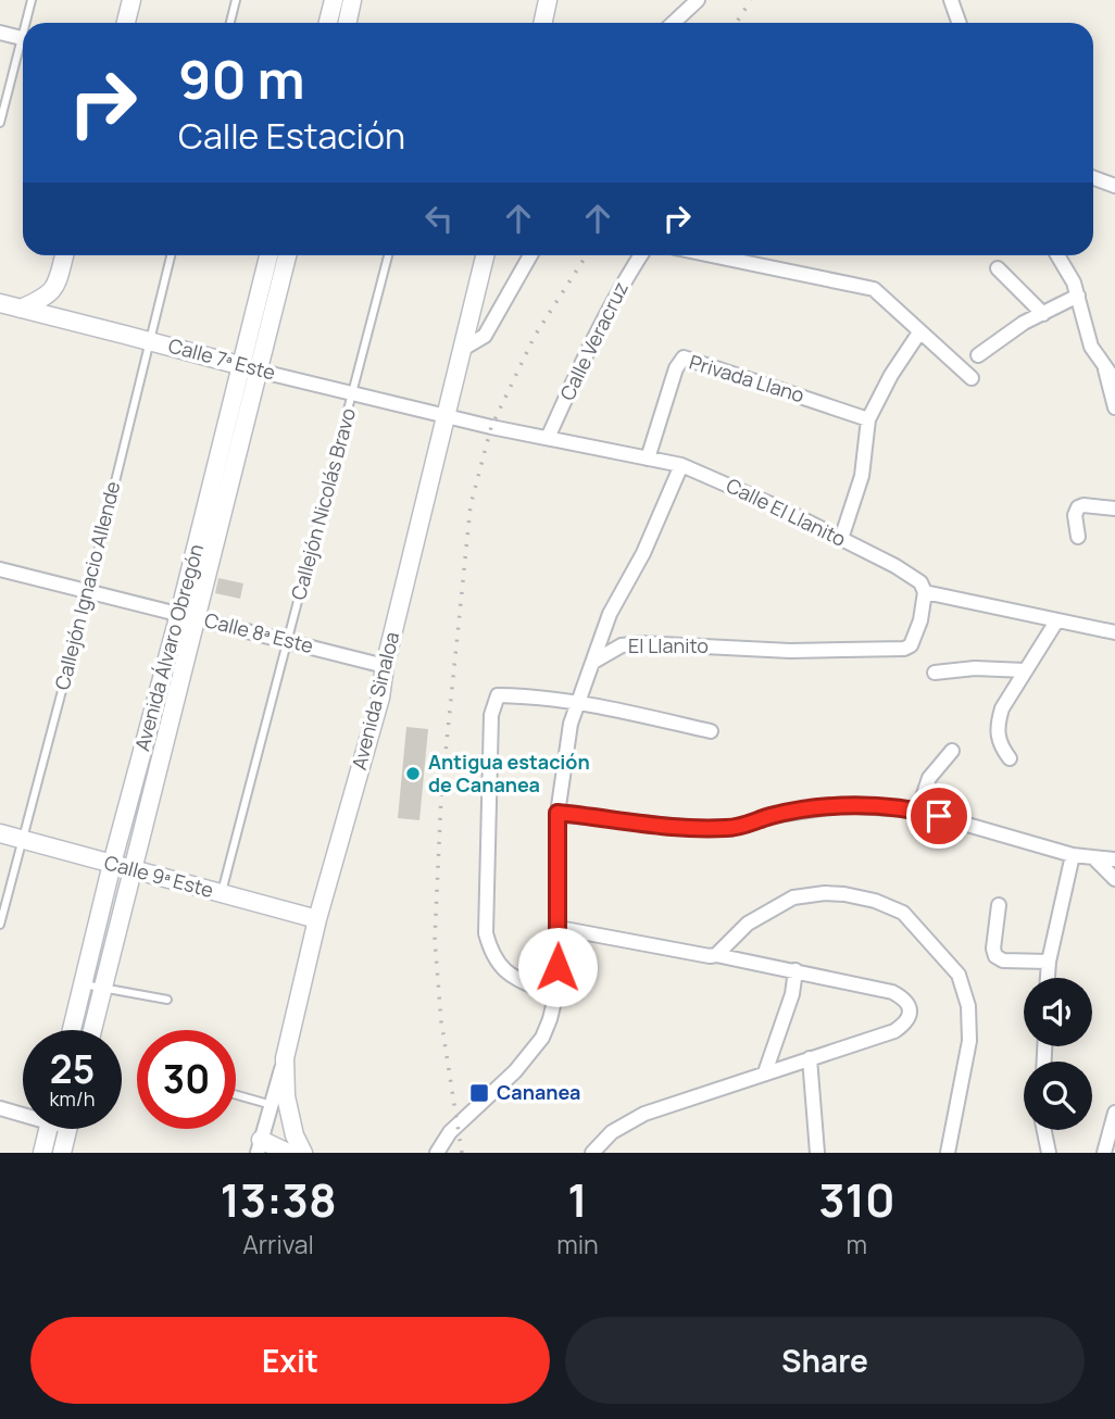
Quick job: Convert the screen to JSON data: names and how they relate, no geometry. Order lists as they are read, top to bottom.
{
  "streets": {
    "street": [
      "Calle Veracruz",
      "Calle 7ª Este",
      "Privada Llano",
      "Calle El Llanito",
      "Calle 8ª Este",
      "El Llanito",
      "Avenida Álvaro Obregón",
      "Avenida Sinaloa",
      "Calle 9ª Este"
    ],
    "lane": ["Callejón Nicolás Bravo", "Callejón Ignacio Allende"]
  },
  "crossings": [
    ["Calle Veracruz", "Calle El Llanito"],
    ["Calle 7ª Este", "Callejón Nicolás Bravo"],
    ["Calle 7ª Este", "Calle El Llanito"],
    ["Calle 7ª Este", "Callejón Ignacio Allende"],
    ["Calle 7ª Este", "Avenida Álvaro Obregón"],
    ["Calle 7ª Este", "Avenida Sinaloa"],
    ["Privada Llano", "Calle El Llanito"],
    ["Callejón Nicolás Bravo", "Calle 8ª Este"],
    ["Callejón Nicolás Bravo", "Calle 9ª Este"],
    ["Calle El Llanito", "El Llanito"],
    ["Calle El Llanito", "Avenida Sinaloa"],
    ["Callejón Ignacio Allende", "Calle 8ª Este"],
    ["Callejón Ignacio Allende", "Calle 9ª Este"],
    ["Calle 8ª Este", "Avenida Álvaro Obregón"],
    ["Calle 8ª Este", "Avenida Sinaloa"],
    ["Avenida Álvaro Obregón", "Calle 9ª Este"],
    ["Avenida Sinaloa", "Calle 9ª Este"]
  ],
  "places": {
    "other": ["Antigua estación de Cananea"],
    "transit": ["Cananea"]
  },
  "page": {
    "turn": ["90 m", "Calle Estación"],
    "speed": "25 km/h",
    "limit": "30",
    "eta": [
      "13:38",
      "Arrival",
      "1",
      "min",
      "310",
      "m"
    ],
    "buttons": ["Exit", "Share"]
  }
}
